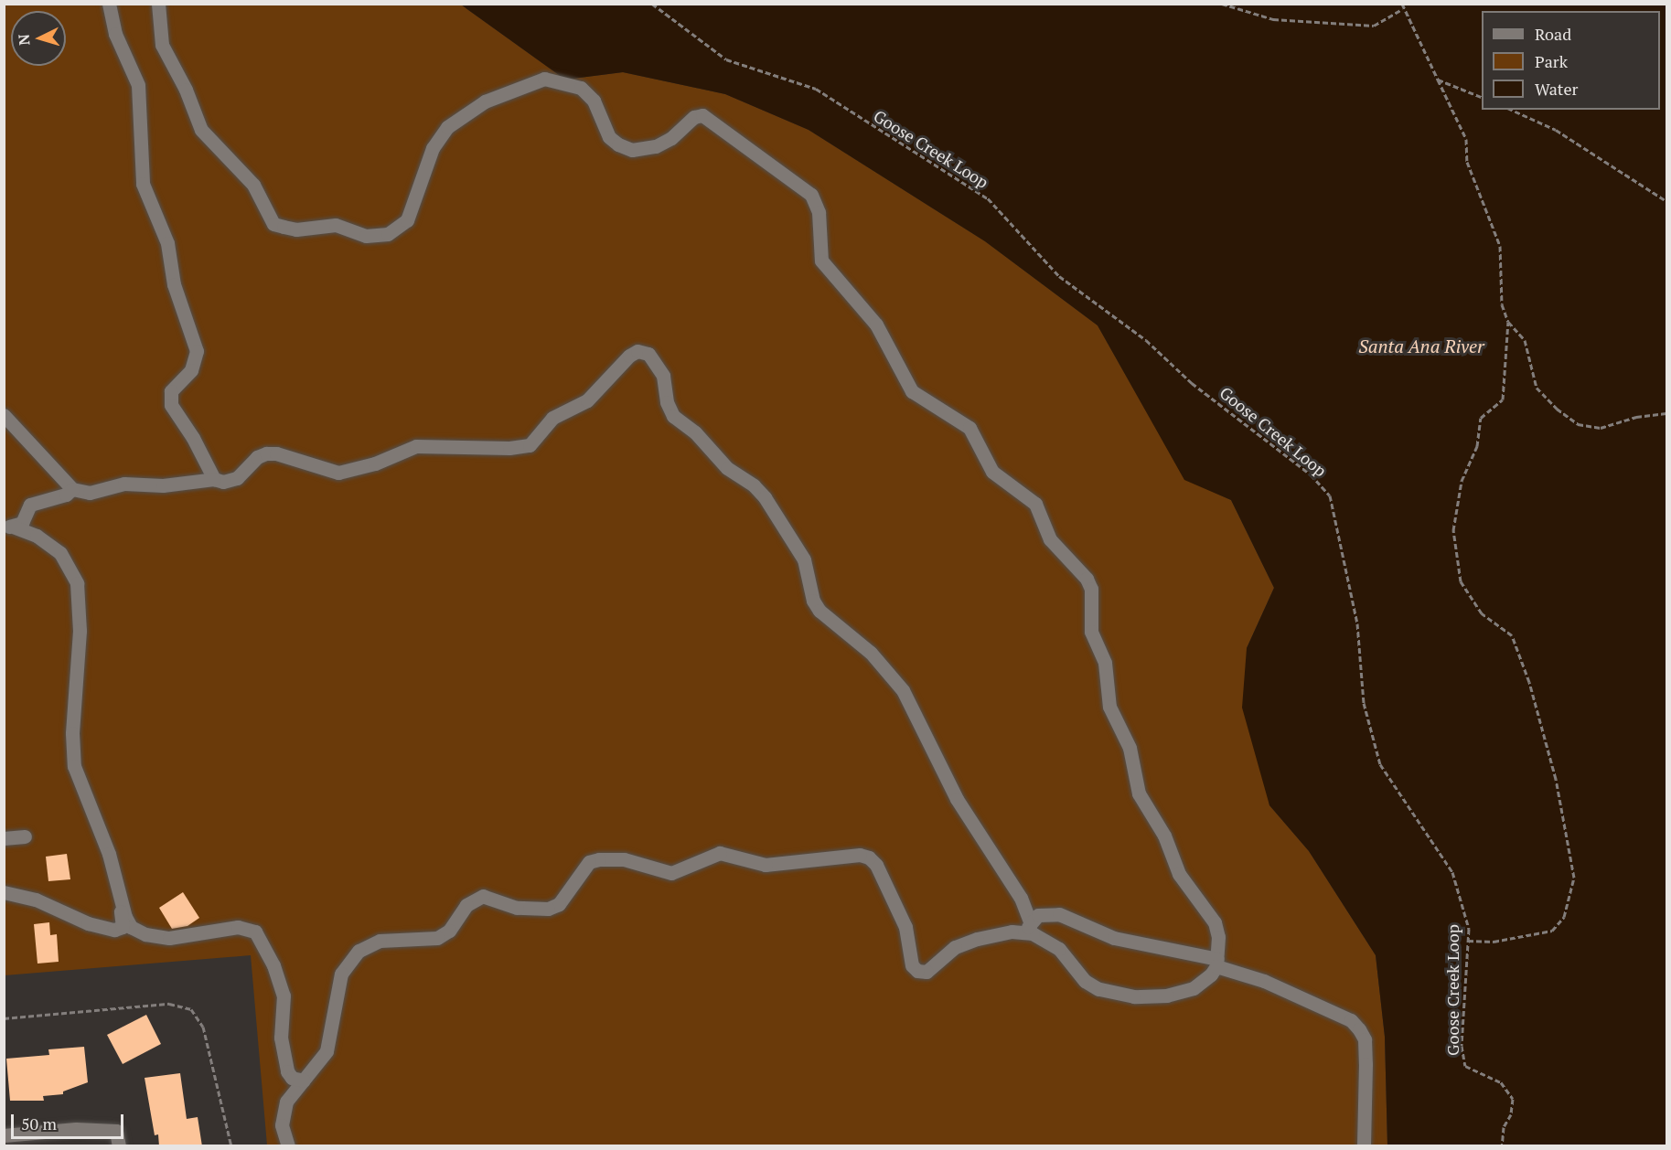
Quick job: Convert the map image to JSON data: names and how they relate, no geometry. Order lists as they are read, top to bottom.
{
  "streets": {
    "path": ["Goose Creek Loop"]
  },
  "water": ["Santa Ana River"],
  "legend": ["Road", "Park", "Water"],
  "scale_bar": "50 m",
  "north": "left"
}
